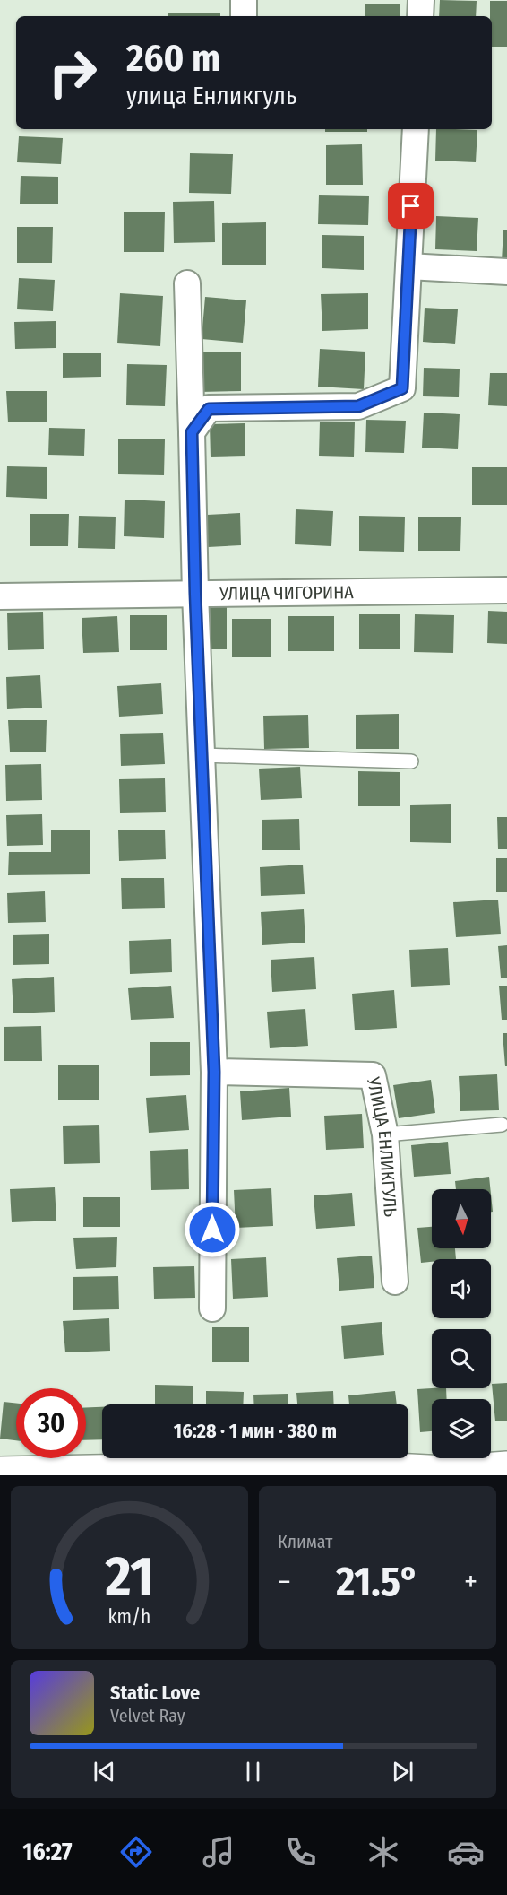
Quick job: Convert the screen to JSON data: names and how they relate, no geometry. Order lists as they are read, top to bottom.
{
  "streets": {
    "street": ["УЛИЦА ЧИГОРИНА", "УЛИЦА ЕНЛИКГУЛЬ"]
  },
  "north": "bottom",
  "page": {
    "turn": ["260 m", "улица Енликгуль"],
    "limit": "30",
    "trip": "16:28 · 1 мин · 380 m",
    "tile": "Климат",
    "heat": ["−", "21.5°", "+"],
    "song": ["Static Love", "Velvet Ray"],
    "tabs": "16:27",
    "gauge": ["21", "km/h"]
  }
}
